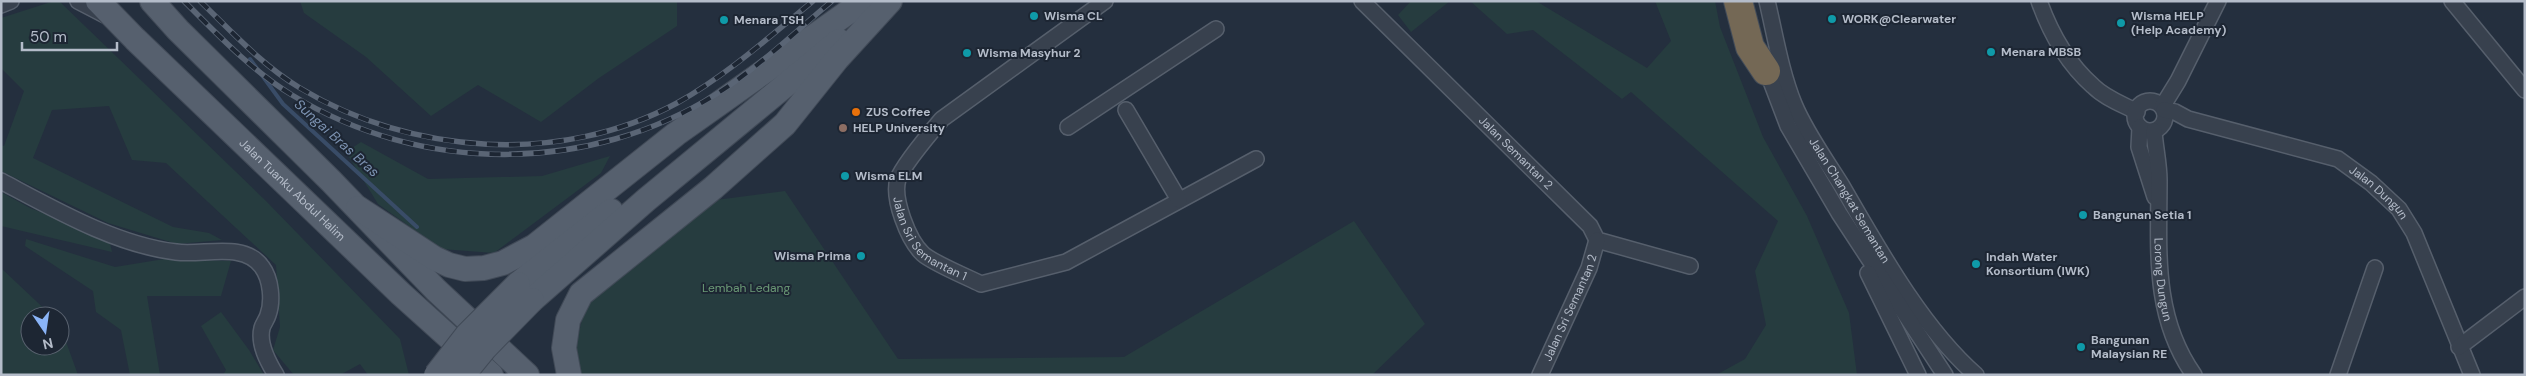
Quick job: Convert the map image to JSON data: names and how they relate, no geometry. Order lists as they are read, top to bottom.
{
  "streets": {
    "main road": ["Jalan Tuanku Abdul Halim"],
    "street": [
      "Jalan Semantan 2",
      "Jalan Dungun",
      "Jalan Changkat Semantan",
      "Jalan Sri Semantan 1",
      "Lorong Dungun",
      "Jalan Sri Semantan 2"
    ]
  },
  "crossings": [
    ["Jalan Semantan 2", "Jalan Sri Semantan 2"],
    ["Jalan Dungun", "Lorong Dungun"]
  ],
  "water": ["Sungai Bras Bras"],
  "parks": ["Lembah Ledang"],
  "places": [
    "Wisma CL",
    "WORK@Clearwater",
    "Menara TSH",
    "Wisma HELP (Help Academy)",
    "Menara MBSB",
    "Wisma Masyhur 2",
    "ZUS Coffee",
    "HELP University",
    "Wisma ELM",
    "Bangunan Setia 1",
    "Wisma Prima",
    "Indah Water Konsortium (IWK)",
    "Bangunan Malaysian RE"
  ],
  "scale_bar": "50 m",
  "north": "bottom"
}
